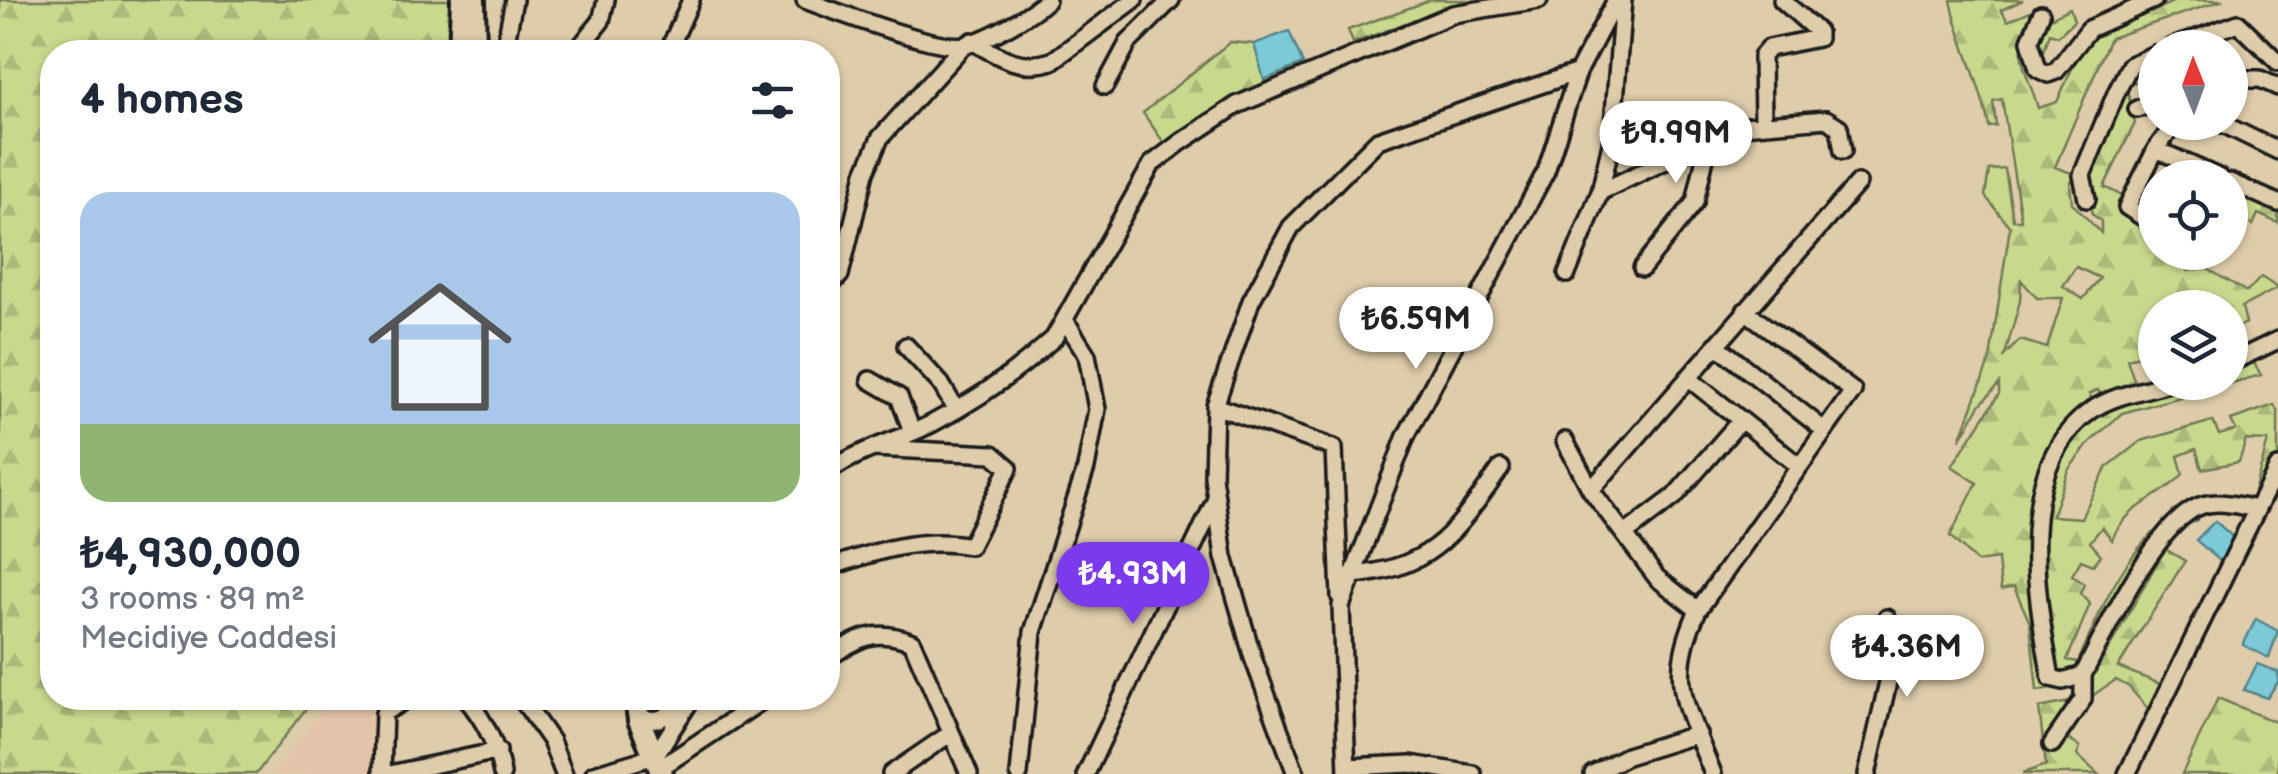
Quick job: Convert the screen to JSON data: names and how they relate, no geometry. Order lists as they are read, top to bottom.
{
  "north": "top",
  "page": {
    "heading": "4 homes",
    "price": [
      "₺9.99M",
      "₺6.59M",
      "₺4.93M",
      "₺4.36M"
    ],
    "list": [
      {
        "name": "₺4,930,000",
        "note": "3 rooms · 89 m² · Mecidiye Caddesi"
      }
    ]
  }
}
